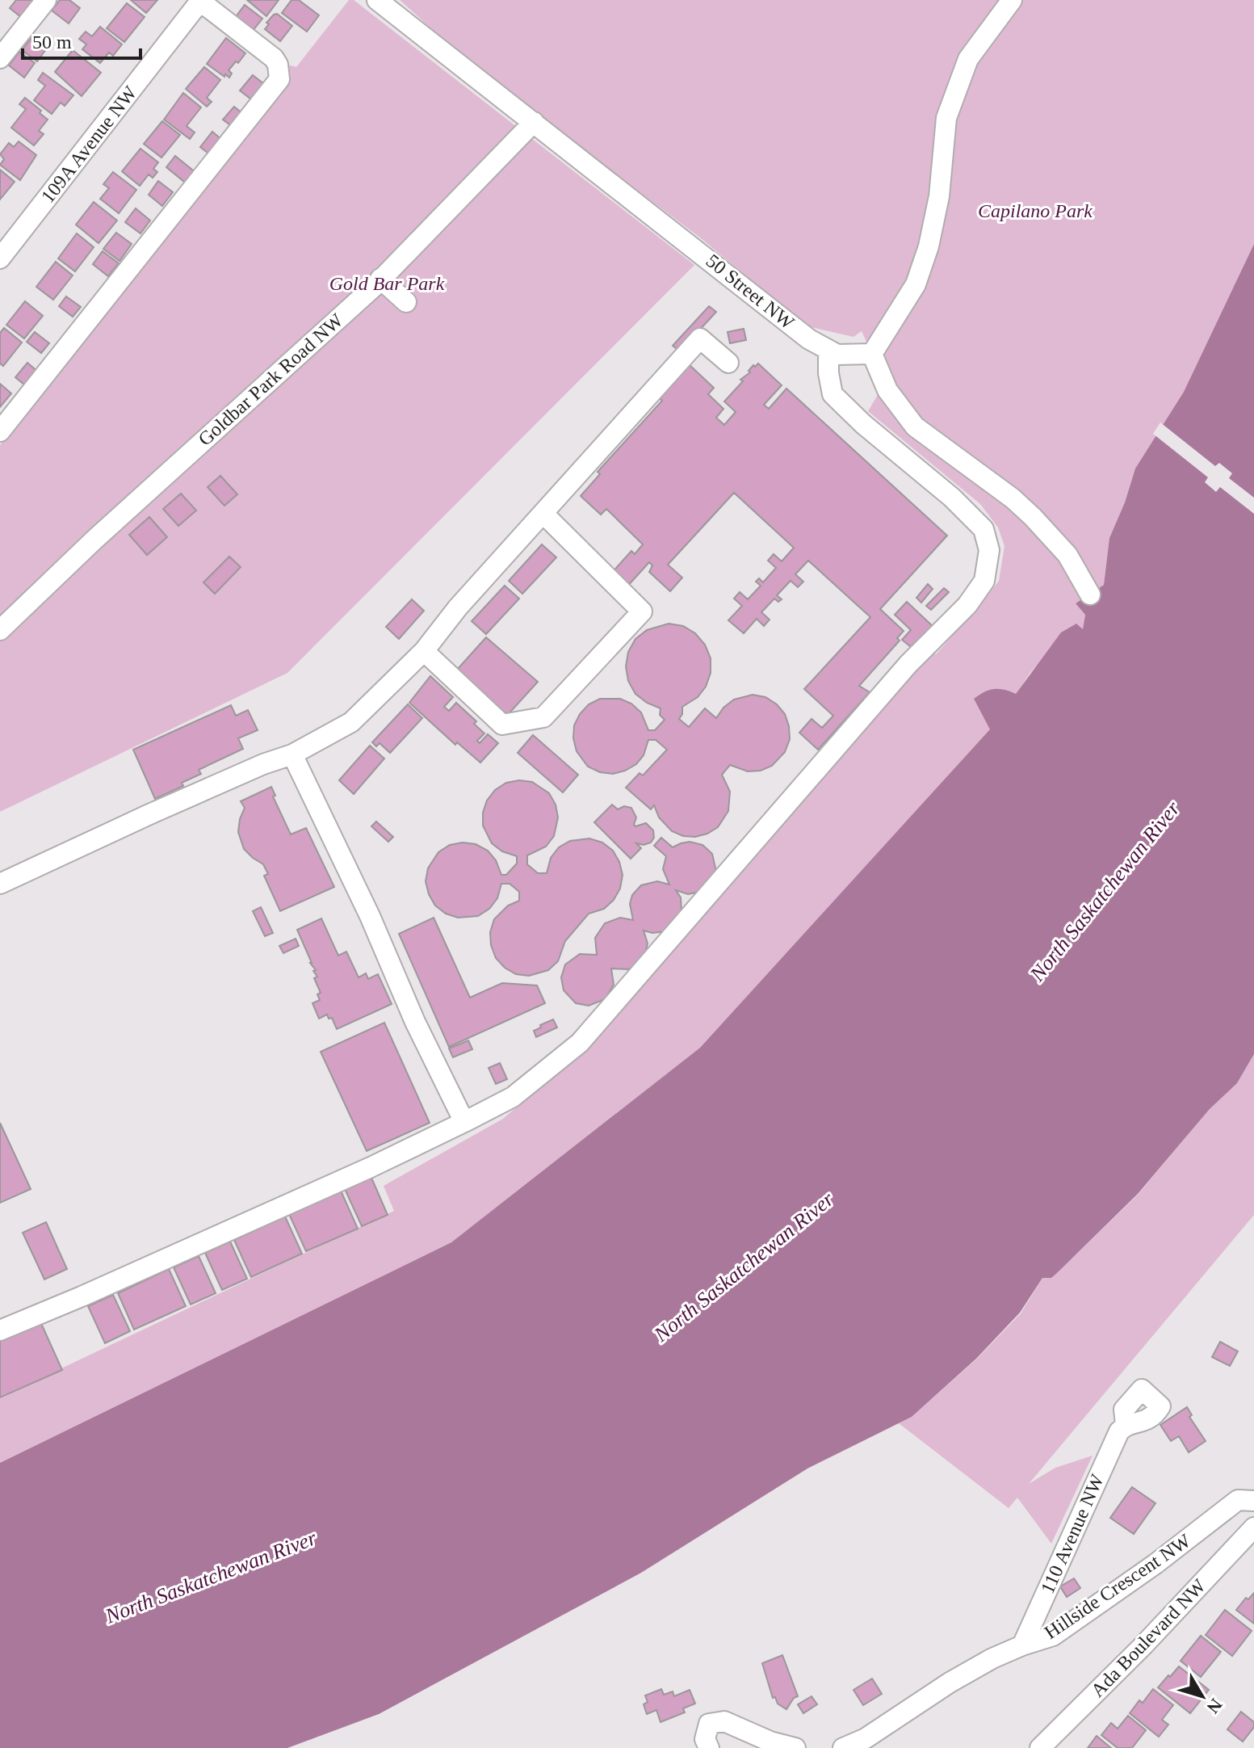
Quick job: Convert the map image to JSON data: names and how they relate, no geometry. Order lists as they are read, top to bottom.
{
  "streets": {
    "street": [
      "109A Avenue NW",
      "50 Street NW",
      "Goldbar Park Road NW",
      "110 Avenue NW",
      "Hillside Crescent NW",
      "Ada Boulevard NW"
    ]
  },
  "crossings": [
    ["50 Street NW", "Goldbar Park Road NW"],
    ["110 Avenue NW", "Hillside Crescent NW"]
  ],
  "water": ["North Saskatchewan River"],
  "parks": ["Capilano Park", "Gold Bar Park"],
  "scale_bar": "50 m",
  "north": "bottom right"
}
